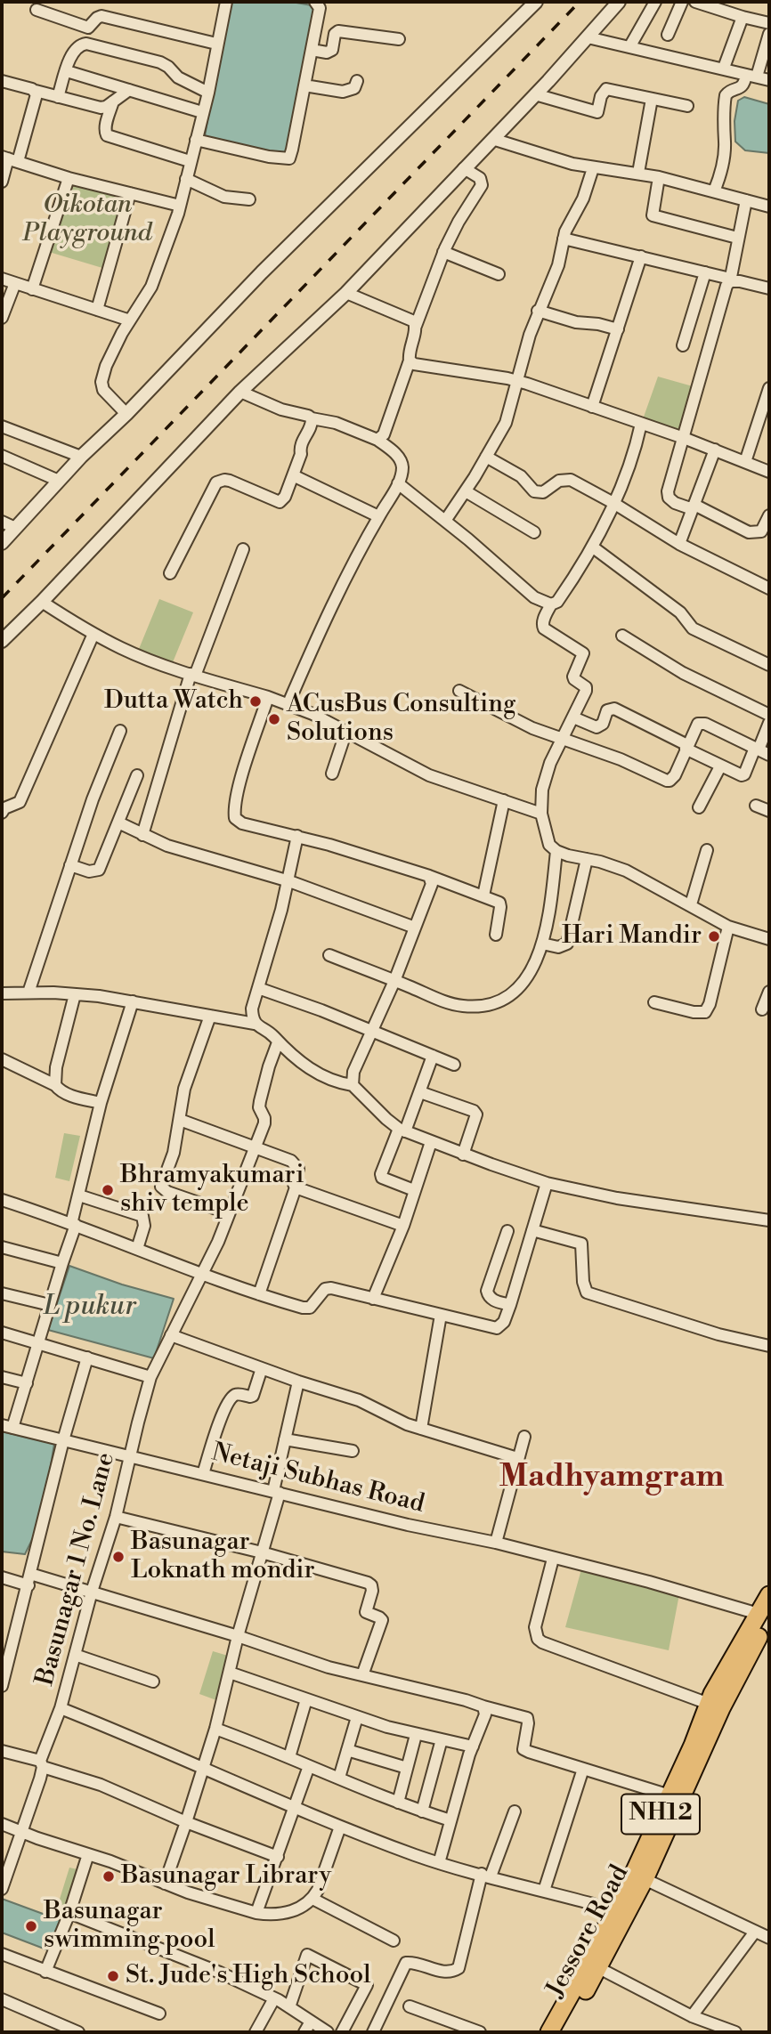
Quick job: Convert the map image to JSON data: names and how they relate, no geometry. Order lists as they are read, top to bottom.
{
  "streets": {
    "highway": ["NH12", "Jessore Road"],
    "street": ["Netaji Subhas Road", "Basunagar 1 No. Lane"]
  },
  "crossings": [
    ["Netaji Subhas Road", "Basunagar 1 No. Lane"],
    ["Netaji Subhas Road", "NH12"],
    ["Netaji Subhas Road", "Jessore Road"],
    ["NH12", "Jessore Road"]
  ],
  "districts": ["Madhyamgram"],
  "water": ["L pukur"],
  "parks": ["Oikotan Playground"],
  "places": [
    "Dutta Watch",
    "ACusBus Consulting Solutions",
    "Hari Mandir",
    "Bhramyakumari shiv temple",
    "Basunagar Loknath mondir",
    "Basunagar Library",
    "Basunagar swimming pool",
    "St. Jude's High School"
  ]
}
